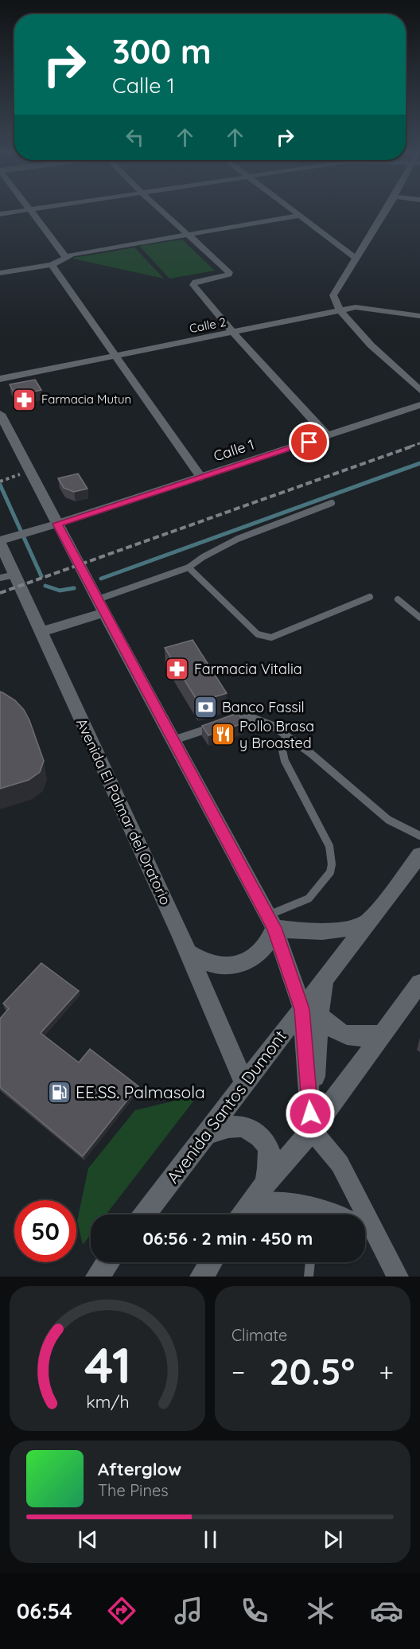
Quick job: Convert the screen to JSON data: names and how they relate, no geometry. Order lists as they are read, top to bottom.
{
  "streets": {
    "main road": ["Calle 1", "Avenida El Palmar del Oratorio", "Avenida Santos Dumont"],
    "street": ["Calle 2"]
  },
  "crossings": [
    ["Calle 1", "Avenida El Palmar del Oratorio"],
    ["Avenida El Palmar del Oratorio", "Avenida Santos Dumont"]
  ],
  "places": {
    "pharmacy": ["Farmacia Mutun", "Farmacia Vitalia"],
    "bank": ["Banco Fassil"],
    "restaurant": ["Pollo Brasa y Broasted"],
    "fuel station": ["EE.SS. Palmasola"]
  },
  "page": {
    "turn": ["300 m", "Calle 1"],
    "limit": "50",
    "trip": "06:56 · 2 min · 450 m",
    "tile": "Climate",
    "heat": ["−", "20.5°", "+"],
    "song": ["Afterglow", "The Pines"],
    "tabs": "06:54",
    "gauge": ["41", "km/h"]
  }
}
